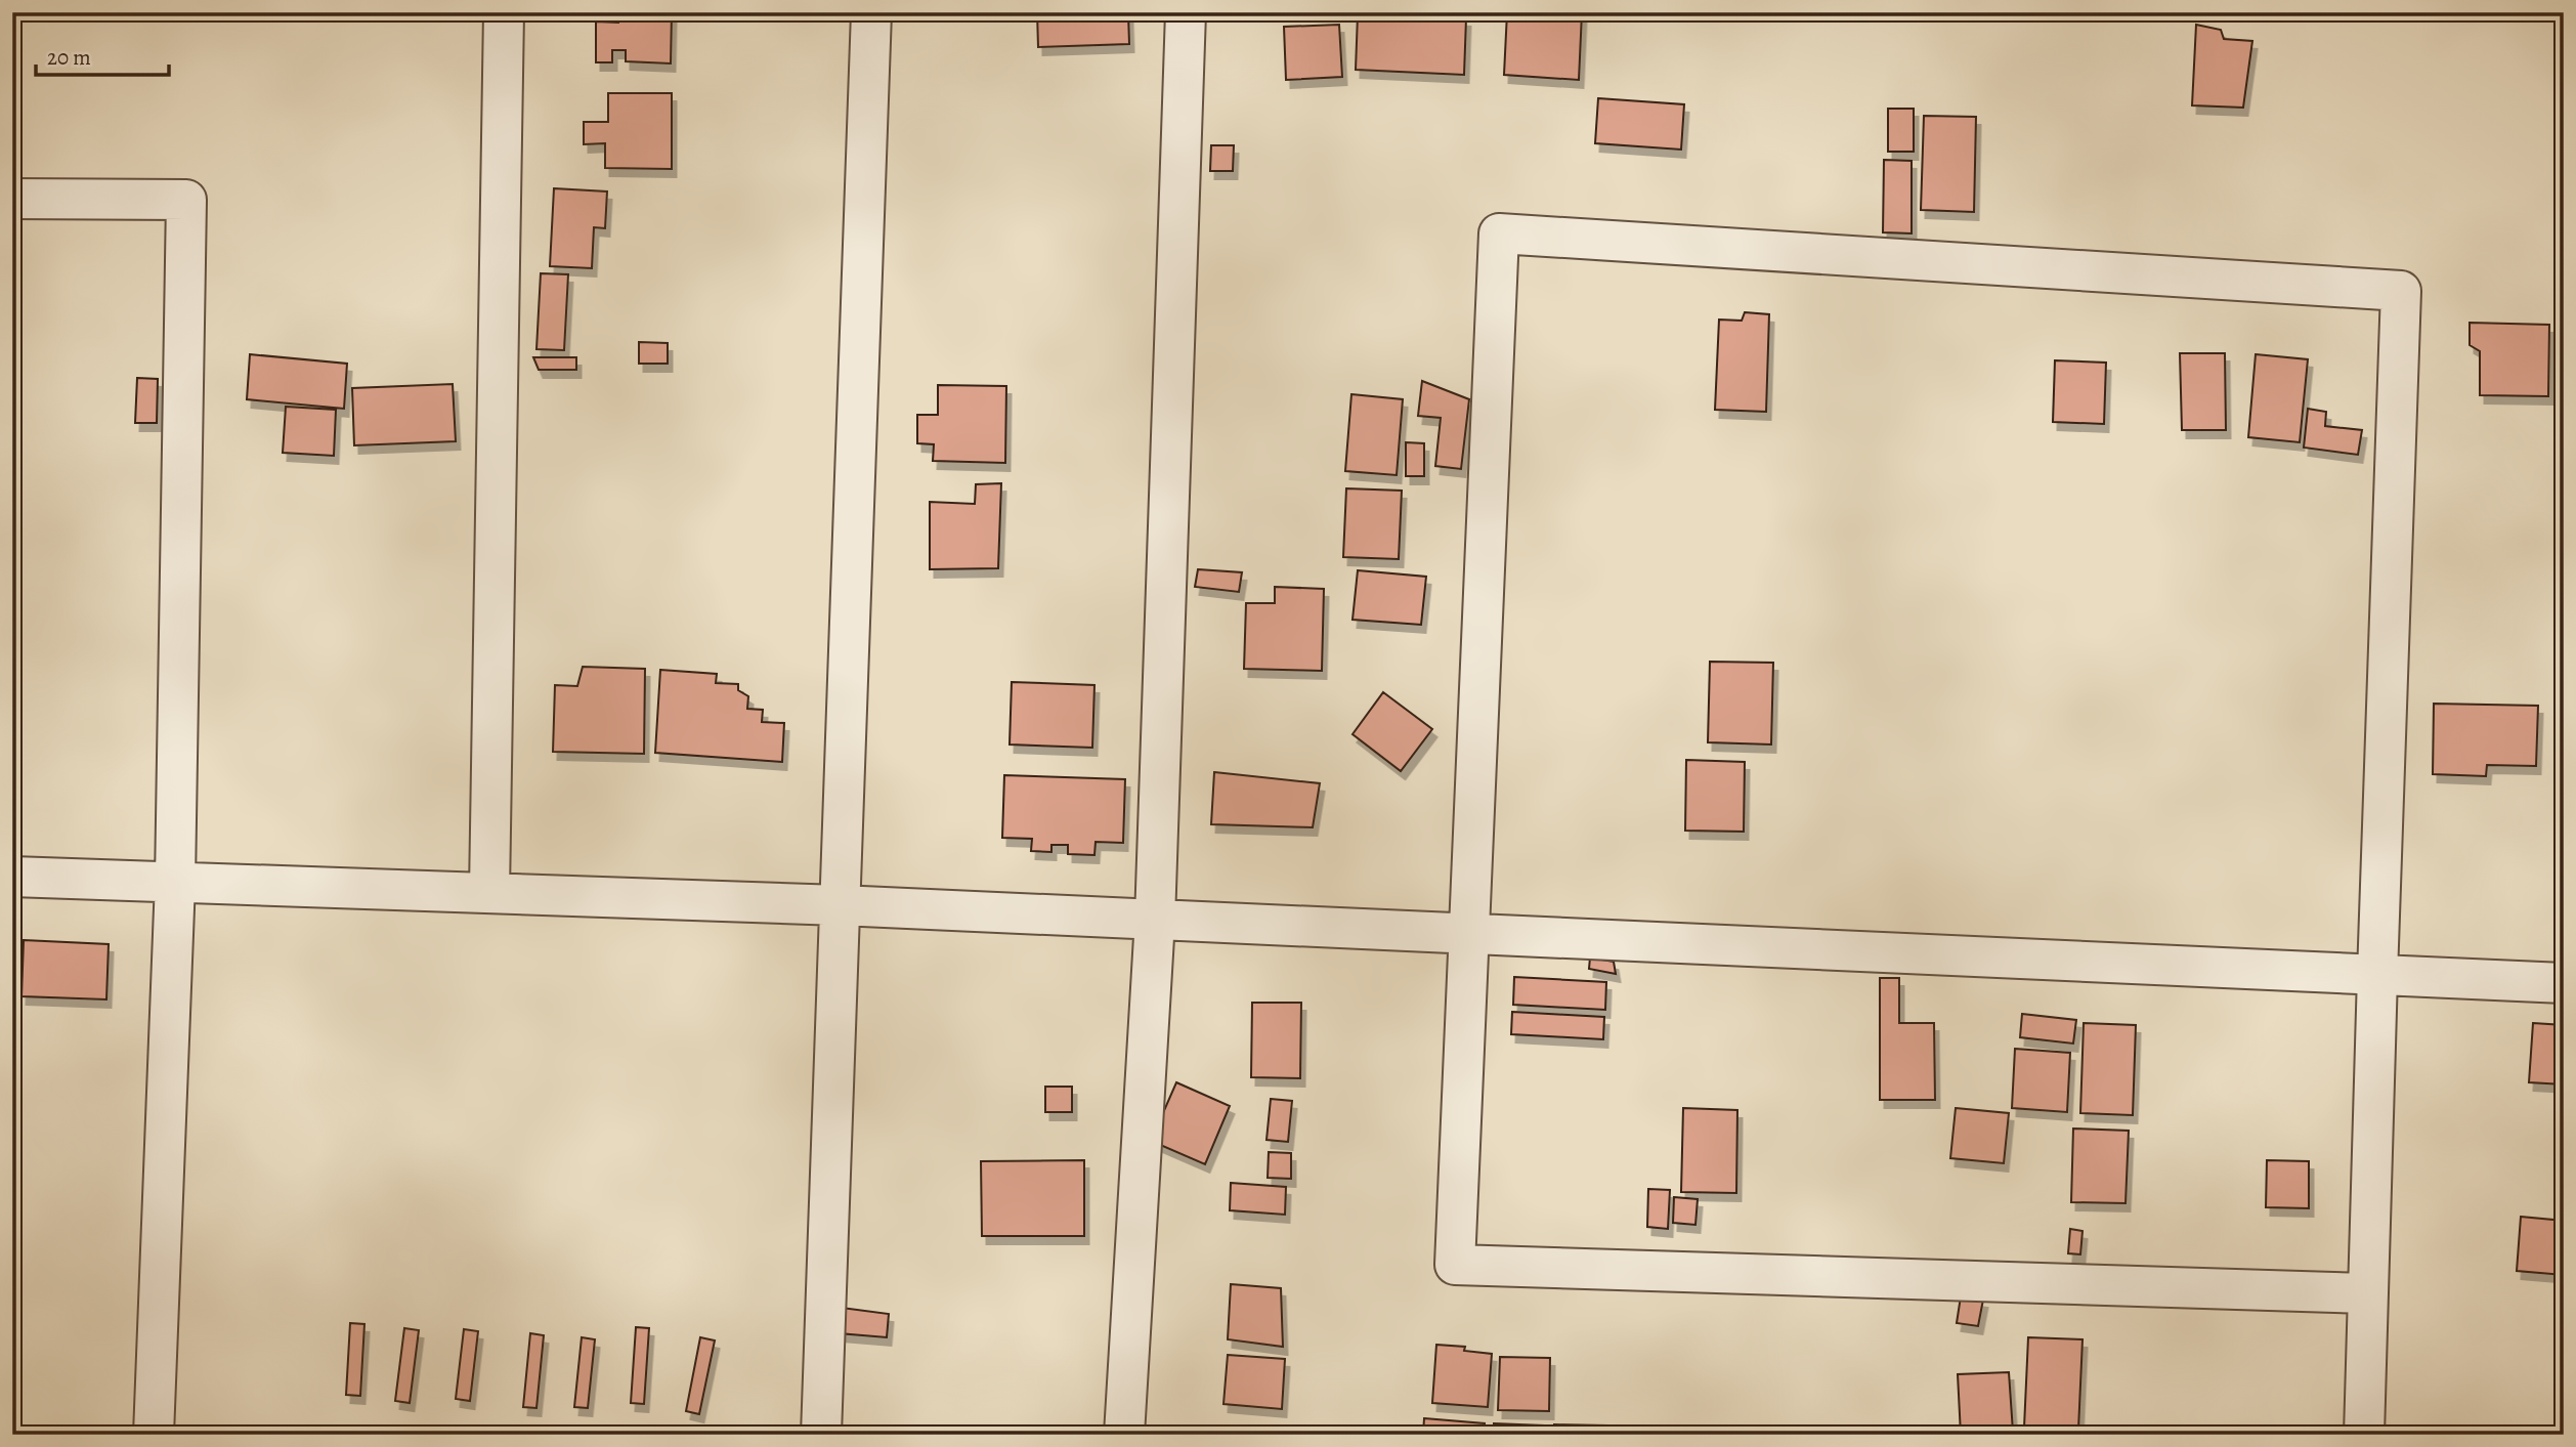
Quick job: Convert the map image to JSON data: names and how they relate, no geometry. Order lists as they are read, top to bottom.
{
  "scale_bar": "20 m"
}
